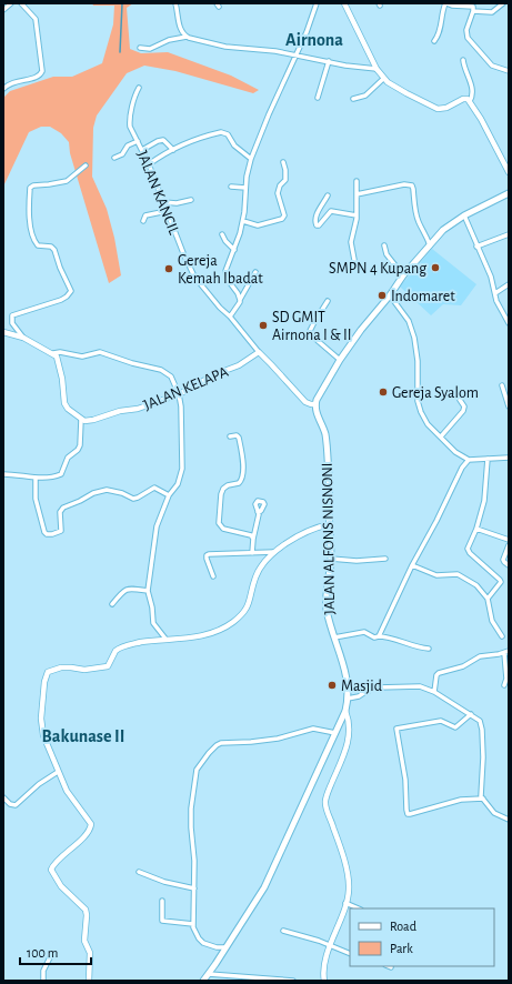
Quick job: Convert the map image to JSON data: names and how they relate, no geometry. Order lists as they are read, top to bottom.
{
  "streets": {
    "main road": ["JALAN ALFONS NISNONI"],
    "street": ["JALAN KANCIL", "JALAN KELAPA"]
  },
  "crossings": [
    ["JALAN KANCIL", "JALAN KELAPA"],
    ["JALAN KANCIL", "JALAN ALFONS NISNONI"]
  ],
  "districts": ["Airnona", "Bakunase II"],
  "places": [
    "SMPN 4 Kupang",
    "Gereja Kemah Ibadat",
    "Indomaret",
    "SD GMIT Airnona I & II",
    "Gereja Syalom",
    "Masjid"
  ],
  "legend": ["Road", "Park"],
  "scale_bar": "100 m"
}
